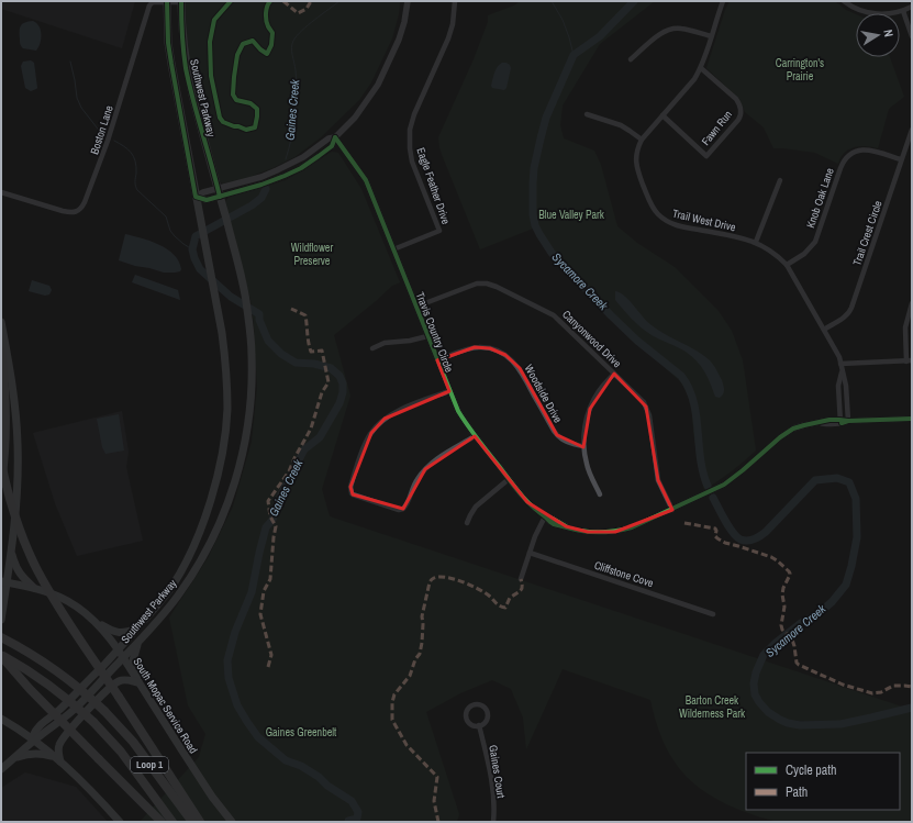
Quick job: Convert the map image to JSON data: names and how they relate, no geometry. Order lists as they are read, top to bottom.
{
  "streets": {
    "highway": ["Loop 1"],
    "main road": ["Southwest Parkway", "South Mopac Service Road"],
    "street": [
      "Fawn Run",
      "Boston Lane",
      "Eagle Feather Drive",
      "Knob Oak Lane",
      "Trail West Drive",
      "Trail Crest Circle",
      "Travis Country Circle",
      "Canyonwood Drive",
      "Woodside Drive",
      "Cliffstone Cove",
      "Gaines Court"
    ]
  },
  "crossings": [
    ["Southwest Parkway", "Boston Lane"],
    ["Southwest Parkway", "South Mopac Service Road"],
    ["Fawn Run", "Trail West Drive"],
    ["Eagle Feather Drive", "Travis Country Circle"],
    ["Knob Oak Lane", "Trail West Drive"],
    ["Knob Oak Lane", "Trail Crest Circle"],
    ["Trail West Drive", "Trail Crest Circle"],
    ["Trail West Drive", "Travis Country Circle"],
    ["Travis Country Circle", "Canyonwood Drive"],
    ["Travis Country Circle", "Woodside Drive"]
  ],
  "water": ["Gaines Creek", "Sycamore Creek"],
  "parks": [
    "Carrington's Prairie",
    "Blue Valley Park",
    "Wildflower Preserve",
    "Barton Creek Wilderness Park",
    "Gaines Greenbelt"
  ],
  "legend": ["Cycle path", "Path"],
  "north": "right"
}
